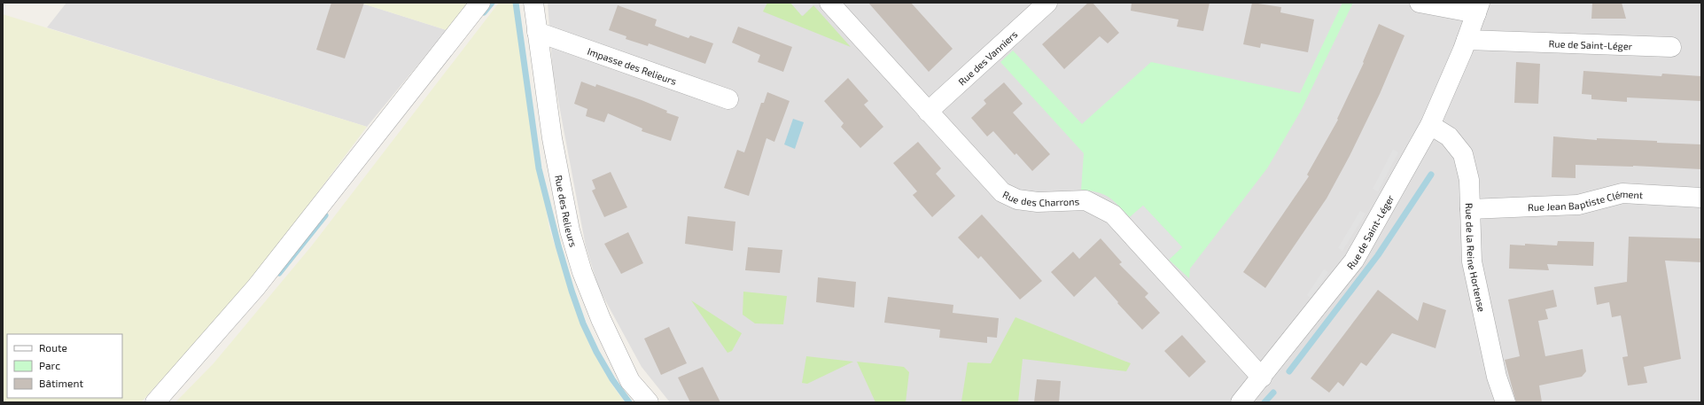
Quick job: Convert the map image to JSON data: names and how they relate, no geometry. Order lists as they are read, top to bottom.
{
  "streets": {
    "street": [
      "Rue de Saint-Léger",
      "Rue des Vanniers",
      "Impasse des Relieurs",
      "Rue des Charrons",
      "Rue Jean Baptiste Clément",
      "Rue des Relieurs",
      "Rue de la Reine Hortense"
    ]
  },
  "crossings": [
    ["Rue de Saint-Léger", "Rue des Charrons"],
    ["Rue de Saint-Léger", "Rue de la Reine Hortense"],
    ["Rue des Vanniers", "Rue des Charrons"],
    ["Impasse des Relieurs", "Rue des Relieurs"],
    ["Rue Jean Baptiste Clément", "Rue de la Reine Hortense"]
  ],
  "legend": ["Route", "Parc", "Bâtiment"]
}
